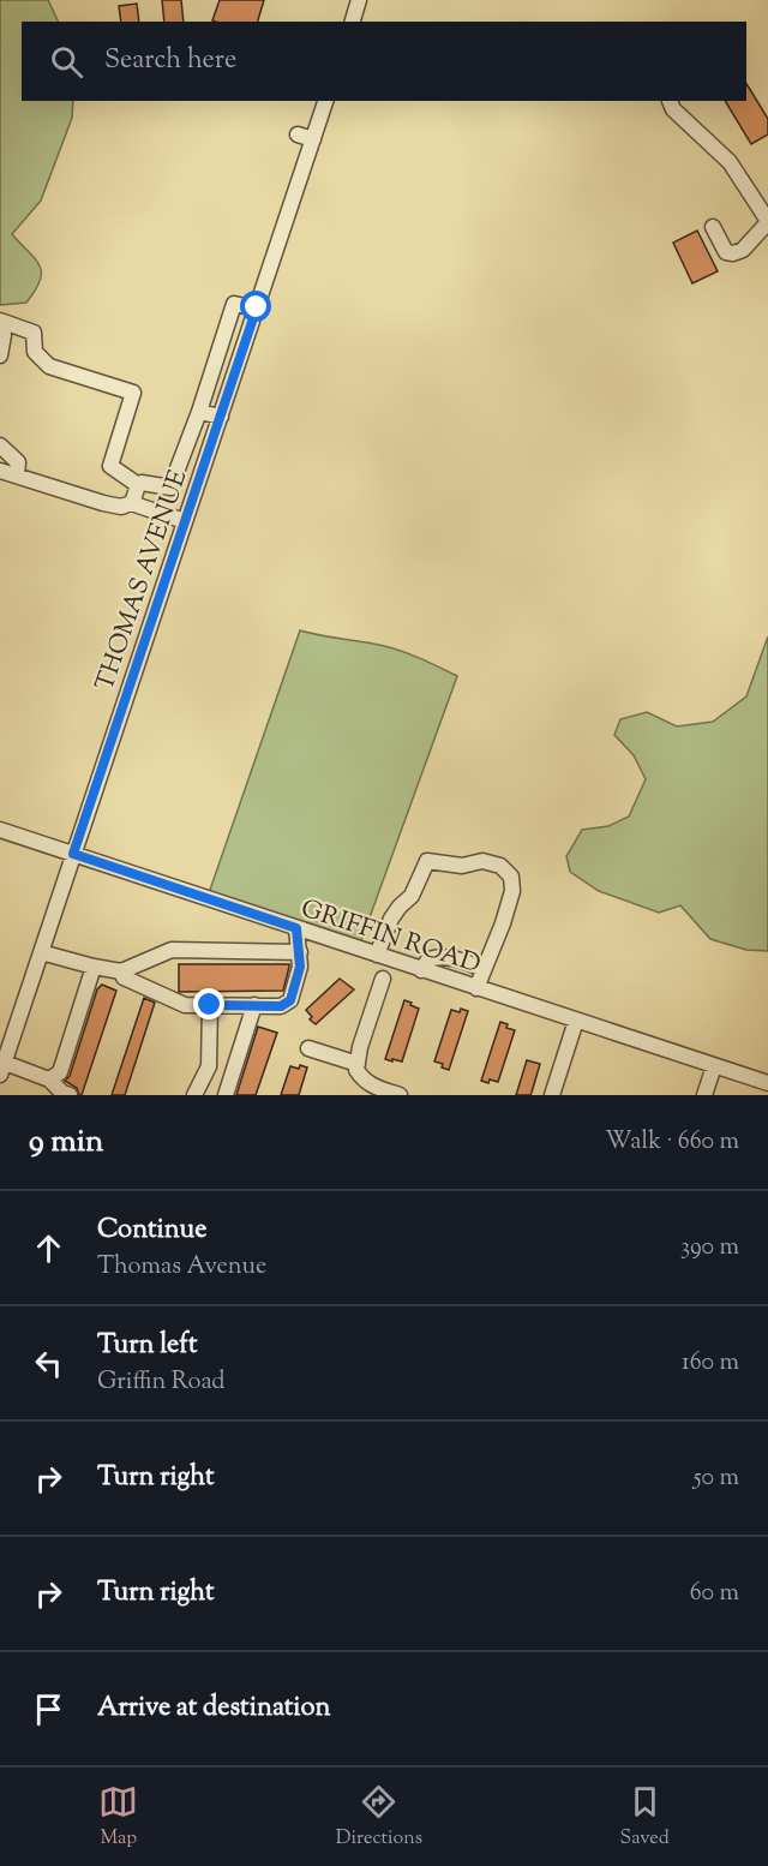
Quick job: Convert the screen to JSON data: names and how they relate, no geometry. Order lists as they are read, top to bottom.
{
  "streets": {
    "street": ["THOMAS AVENUE", "GRIFFIN ROAD"]
  },
  "crossings": [
    ["THOMAS AVENUE", "GRIFFIN ROAD"]
  ],
  "page": {
    "search": "Search here",
    "heading": ["9 min", "Walk · 660 m"],
    "list": [
      ["Continue", "Thomas Avenue", "390 m"],
      ["Turn left", "Griffin Road", "160 m"],
      ["Turn right", "50 m"],
      ["Turn right", "60 m"],
      "Arrive at destination"
    ],
    "nav": ["Map", "Directions", "Saved"]
  }
}
